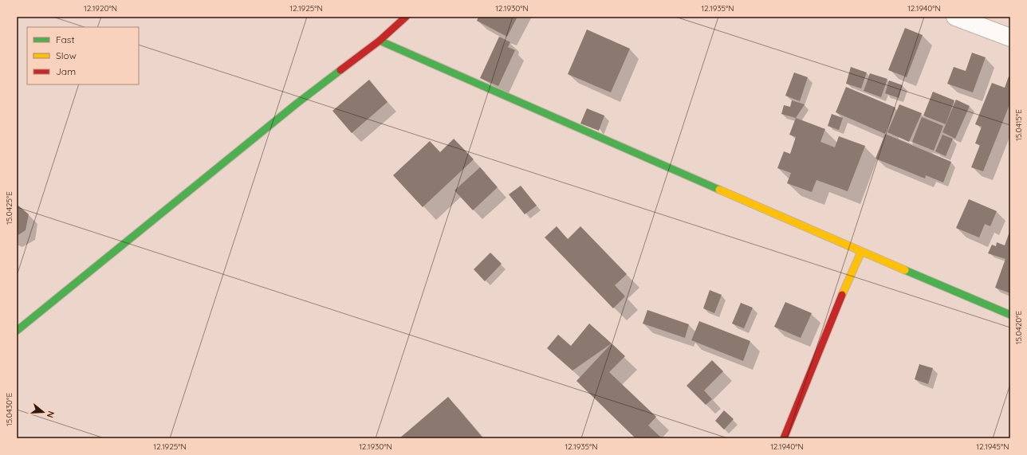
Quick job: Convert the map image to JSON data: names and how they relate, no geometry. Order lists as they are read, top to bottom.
{
  "legend": ["Fast", "Slow", "Jam"],
  "north": "right",
  "coordinates": [
    "12.1920°N",
    "12.1925°N",
    "12.1930°N",
    "12.1935°N",
    "12.1940°N",
    "15.0415°E",
    "15.0425°E",
    "15.0420°E",
    "15.0430°E",
    "12.1945°N"
  ]
}
